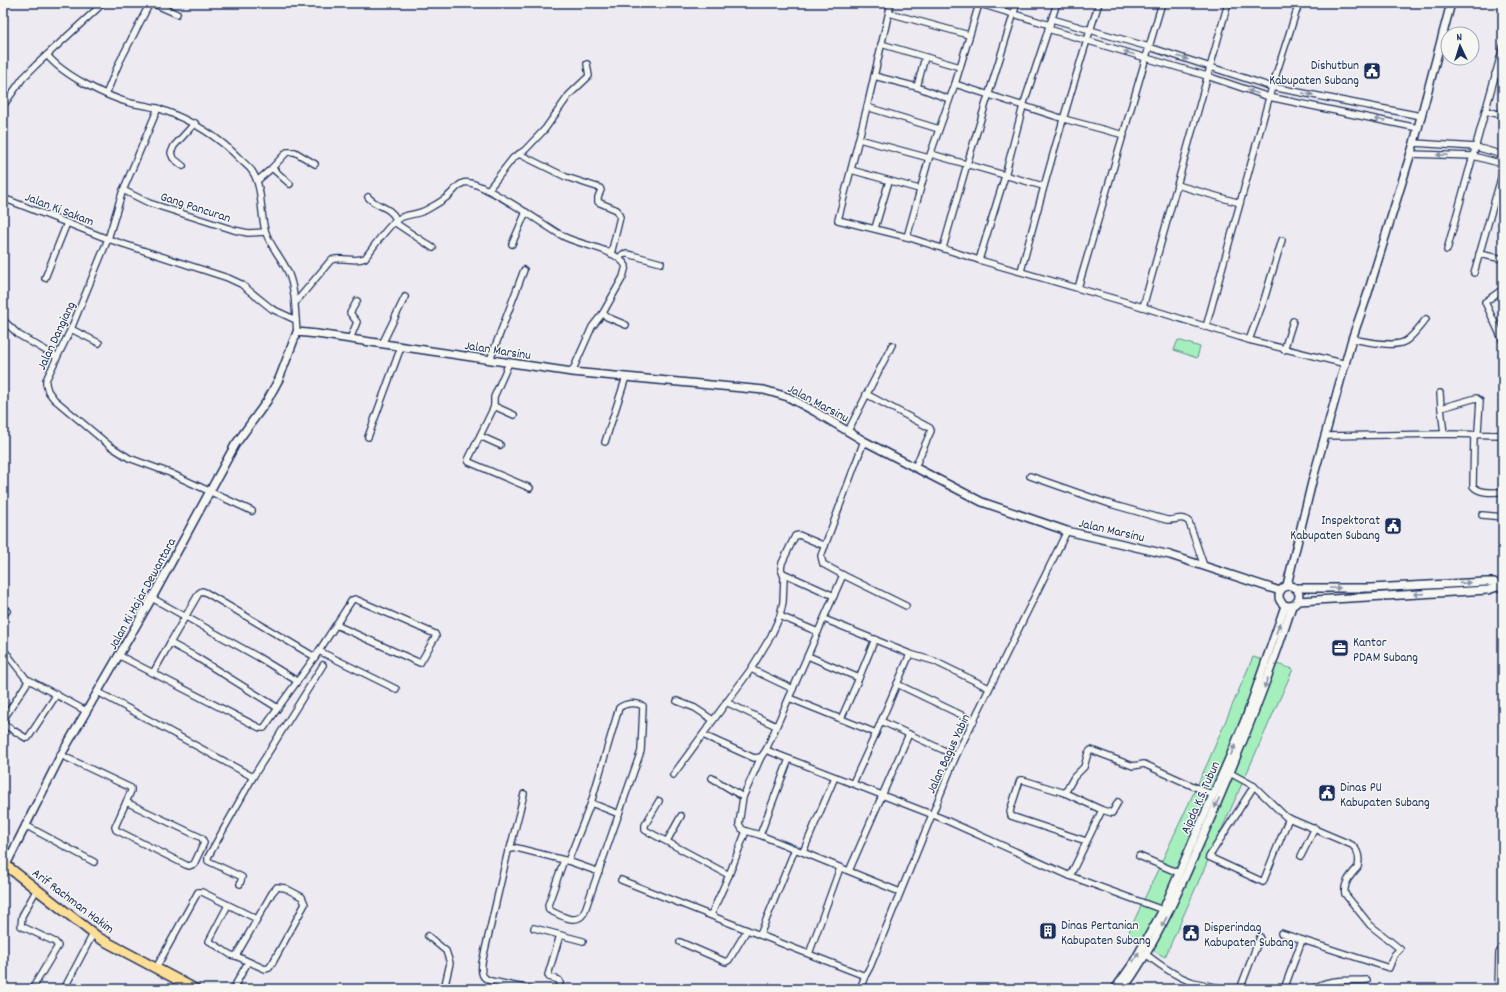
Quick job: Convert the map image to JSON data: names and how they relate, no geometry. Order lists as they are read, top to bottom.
{
  "streets": {
    "main road": ["Arif Rachman Hakim"],
    "street": [
      "Gang Pancuran",
      "Jalan Ki Sakam",
      "Jalan Dangiang",
      "Jalan Marsinu",
      "Jalan Ki Hajar Dewantara",
      "Jalan Bagus Yabin",
      "Aipda K.S. Tubun"
    ]
  },
  "crossings": [
    ["Gang Pancuran", "Jalan Dangiang"],
    ["Jalan Ki Sakam", "Jalan Dangiang"],
    ["Jalan Dangiang", "Jalan Ki Hajar Dewantara"],
    ["Jalan Marsinu", "Jalan Ki Hajar Dewantara"],
    ["Jalan Marsinu", "Jalan Bagus Yabin"],
    ["Jalan Marsinu", "Aipda K.S. Tubun"],
    ["Jalan Ki Hajar Dewantara", "Arif Rachman Hakim"]
  ],
  "places": {
    "public building": [
      "Dishutbun Kabupaten Subang",
      "Inspektorat Kabupaten Subang",
      "Dinas PU Kabupaten Subang",
      "Disperindag Kabupaten Subang"
    ],
    "office": ["Kantor PDAM Subang"],
    "building": ["Dinas Pertanian Kabupaten Subang"]
  },
  "north": "top"
}
